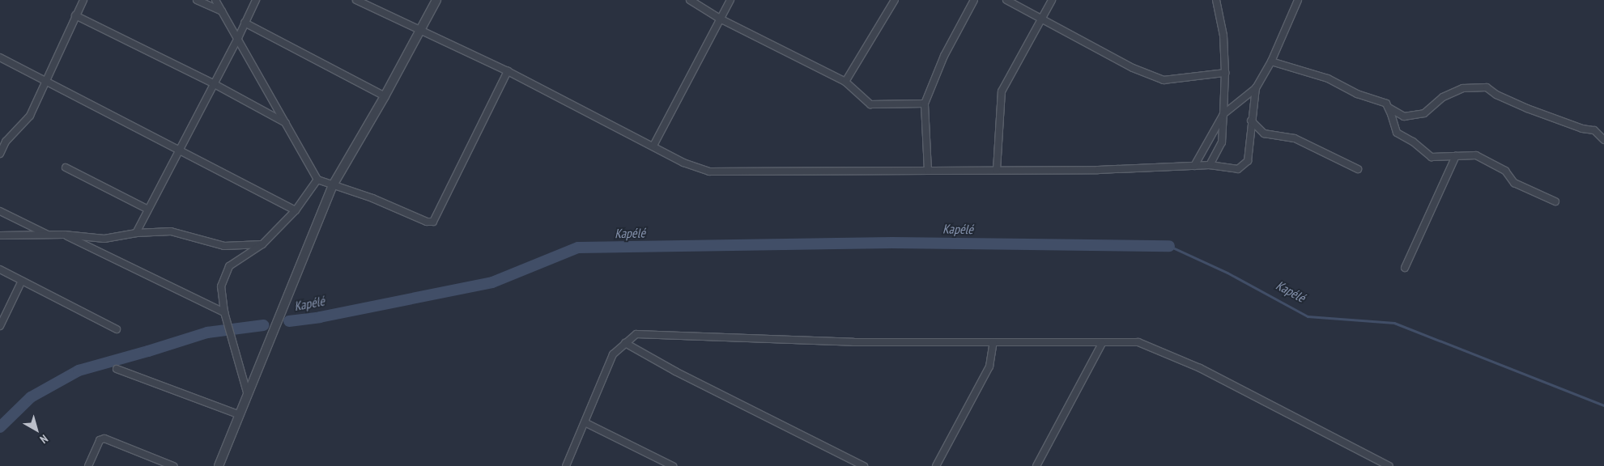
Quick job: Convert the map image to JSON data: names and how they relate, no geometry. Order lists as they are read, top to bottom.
{
  "water": ["Kapélé"],
  "north": "bottom right"
}
